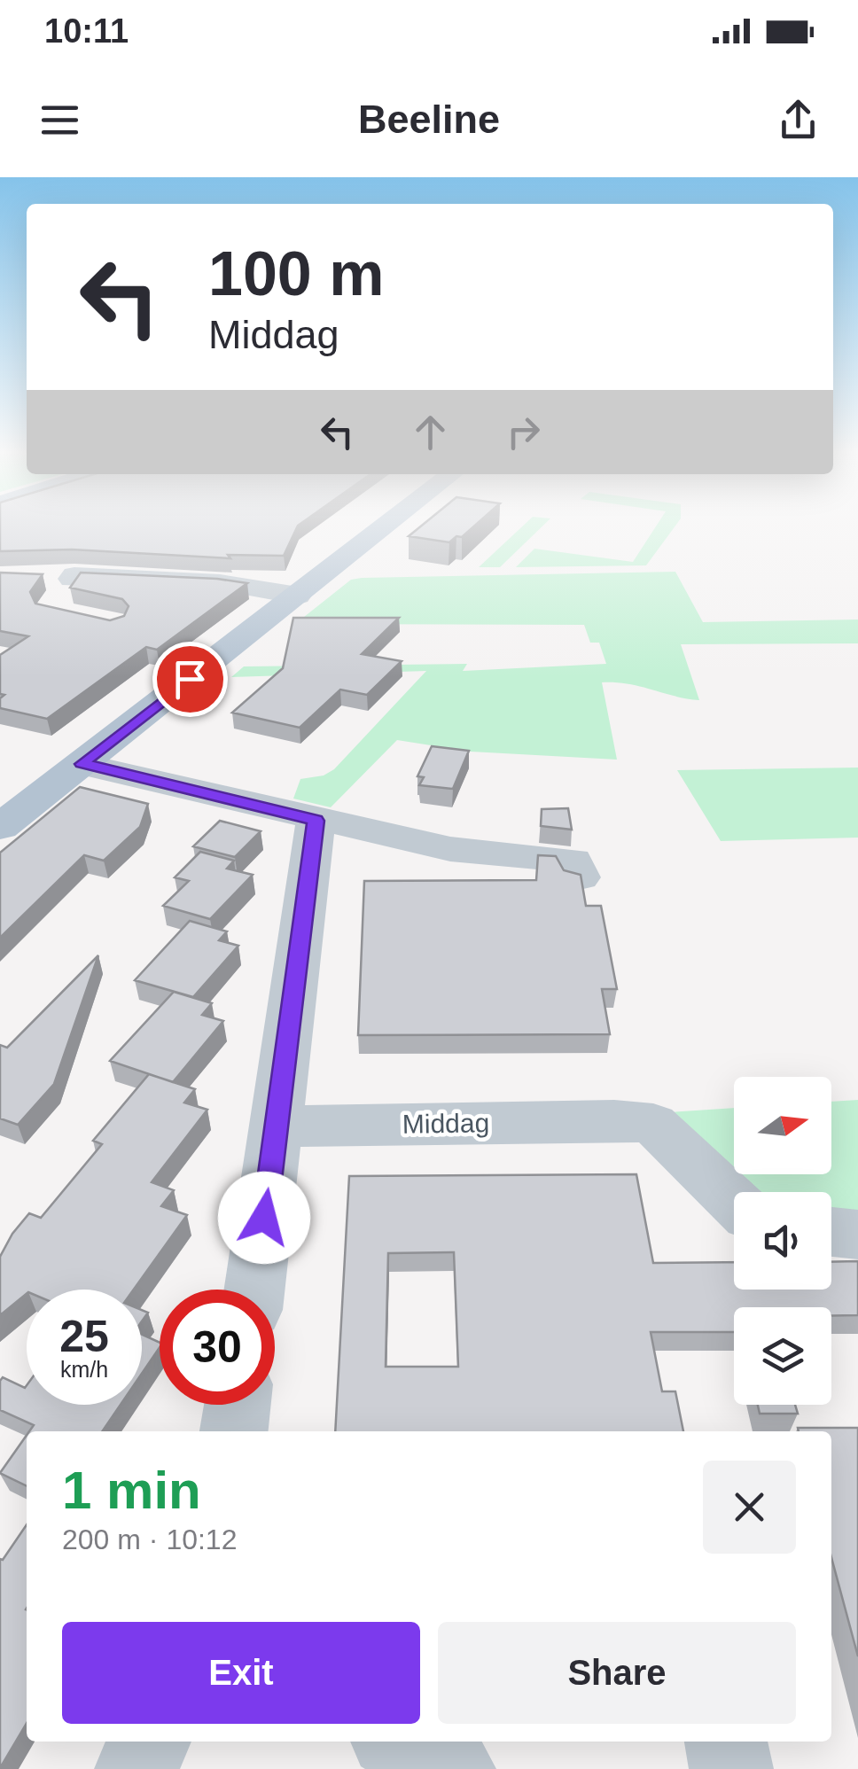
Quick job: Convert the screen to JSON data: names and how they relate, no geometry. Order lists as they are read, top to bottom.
{
  "streets": {
    "street": ["Middag"]
  },
  "north": "right",
  "page": {
    "status": "10:11",
    "header": "Beeline",
    "turn": ["100 m", "Middag"],
    "speed": "25 km/h",
    "limit": "30",
    "heading": ["1 min", "200 m · 10:12"],
    "buttons": ["Exit", "Share"]
  }
}
